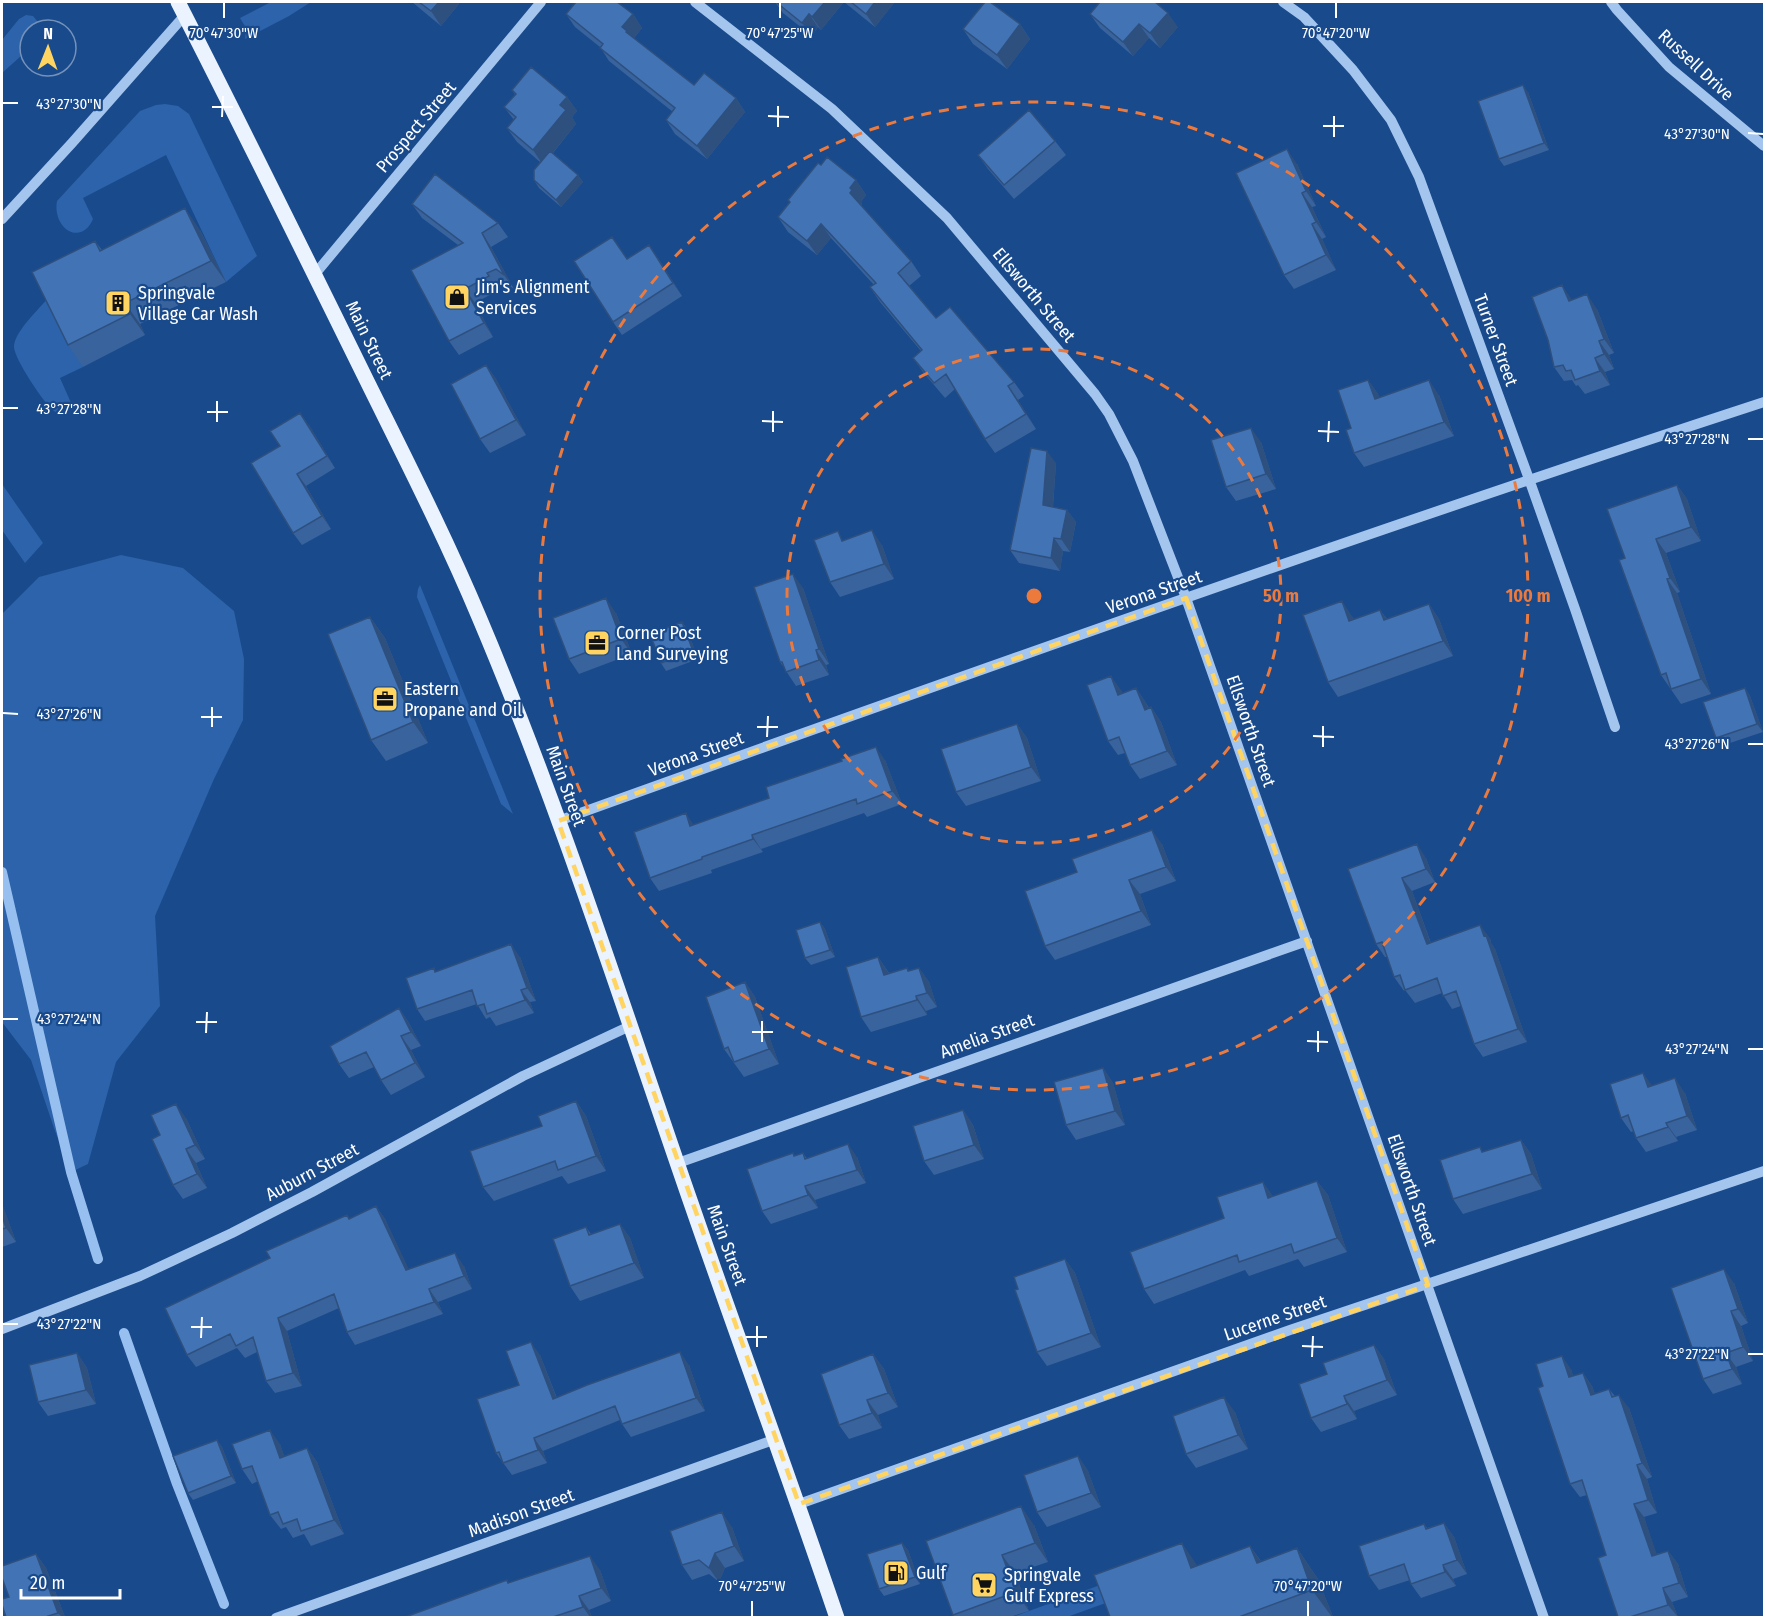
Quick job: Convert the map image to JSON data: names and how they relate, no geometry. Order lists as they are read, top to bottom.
{
  "streets": {
    "main road": ["Main Street"],
    "street": [
      "Russell Drive",
      "Prospect Street",
      "Ellsworth Street",
      "Turner Street",
      "Verona Street",
      "Amelia Street",
      "Auburn Street",
      "Lucerne Street",
      "Madison Street"
    ]
  },
  "crossings": [
    ["Prospect Street", "Main Street"],
    ["Ellsworth Street", "Verona Street"],
    ["Ellsworth Street", "Amelia Street"],
    ["Ellsworth Street", "Lucerne Street"],
    ["Main Street", "Verona Street"],
    ["Main Street", "Amelia Street"],
    ["Main Street", "Auburn Street"],
    ["Main Street", "Lucerne Street"],
    ["Main Street", "Madison Street"],
    ["Turner Street", "Verona Street"]
  ],
  "places": {
    "shop": ["Jim's Alignment Services"],
    "building": ["Springvale Village Car Wash"],
    "office": ["Corner Post Land Surveying", "Eastern Propane and Oil"],
    "fuel station": ["Gulf"],
    "supermarket": ["Springvale Gulf Express"]
  },
  "scale_bar": "20 m",
  "north": "top",
  "coordinates": [
    "70°47'30\"W",
    "70°47'25\"W",
    "70°47'20\"W",
    "43°27'30\"N",
    "43°27'28\"N",
    "43°27'26\"N",
    "43°27'24\"N",
    "43°27'22\"N"
  ],
  "rings": ["50 m", "100 m"]
}
